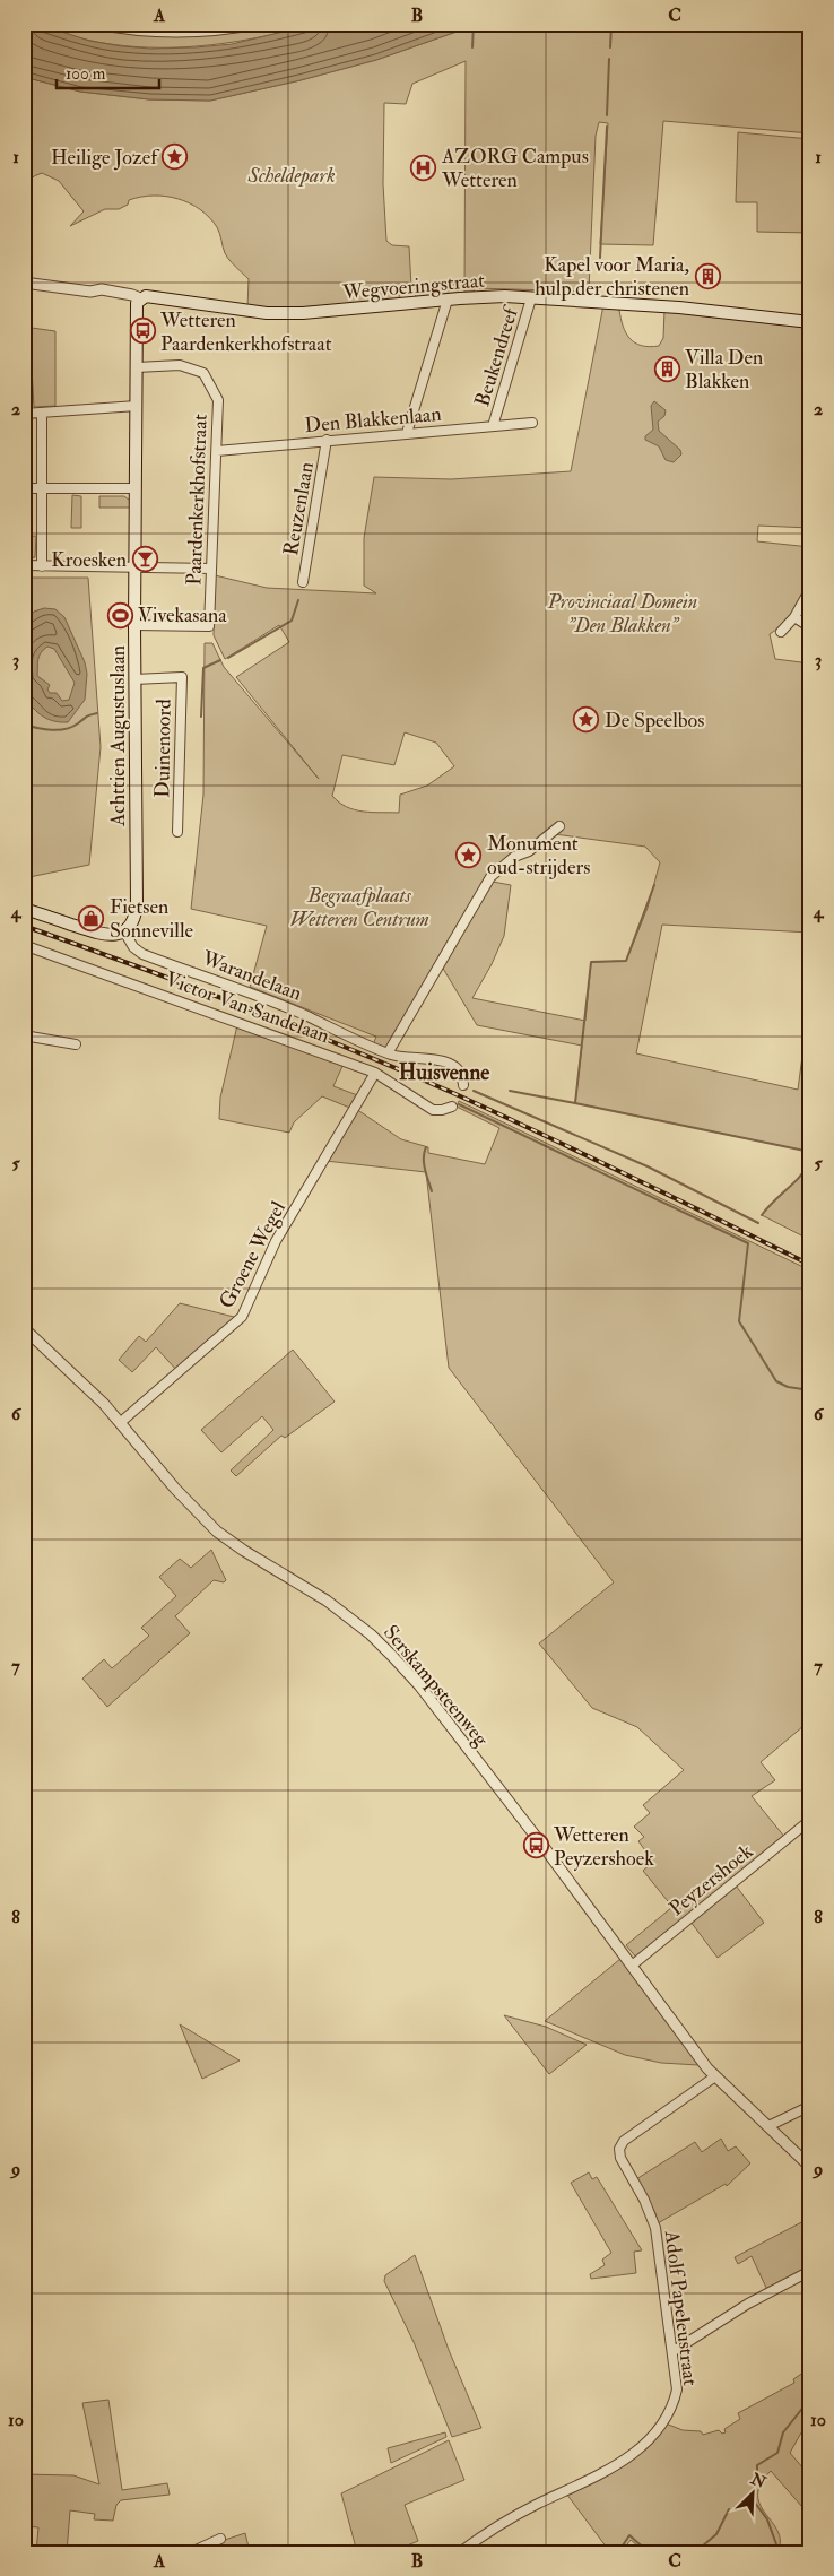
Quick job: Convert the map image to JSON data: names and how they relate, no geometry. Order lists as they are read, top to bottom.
{
  "streets": {
    "main road": ["Wegvoeringstraat", "Achttien Augustuslaan"],
    "street": [
      "Beukendreef",
      "Den Blakkenlaan",
      "Paardenkerkhofstraat",
      "Reuzenlaan",
      "Duinenoord",
      "Warandelaan",
      "Victor Van Sandelaan",
      "Groene Wegel",
      "Serskampsteenweg",
      "Peyzershoek",
      "Adolf Papeleustraat"
    ]
  },
  "crossings": [
    ["Wegvoeringstraat", "Beukendreef"],
    ["Wegvoeringstraat", "Achttien Augustuslaan"],
    ["Beukendreef", "Den Blakkenlaan"],
    ["Den Blakkenlaan", "Paardenkerkhofstraat"],
    ["Den Blakkenlaan", "Reuzenlaan"],
    ["Paardenkerkhofstraat", "Achttien Augustuslaan"],
    ["Achttien Augustuslaan", "Duinenoord"],
    ["Achttien Augustuslaan", "Warandelaan"],
    ["Victor Van Sandelaan", "Groene Wegel"],
    ["Groene Wegel", "Serskampsteenweg"],
    ["Serskampsteenweg", "Peyzershoek"],
    ["Serskampsteenweg", "Adolf Papeleustraat"]
  ],
  "districts": ["Huisvenne"],
  "parks": ["Scheldepark", "Provinciaal Domein \"Den Blakken\"", "Begraafplaats Wetteren Centrum"],
  "places": {
    "place": ["Heilige Jozef", "De Speelbos", "Monument oud-strijders"],
    "hospital": ["AZORG Campus Wetteren"],
    "building": ["Kapel voor Maria, hulp der christenen", "Villa Den Blakken"],
    "bus stop": ["Wetteren Paardenkerkhofstraat", "Wetteren Peyzershoek"],
    "bar": ["Kroesken"],
    "sports": ["Vivekasana"],
    "shop": ["Fietsen Sonneville"]
  },
  "scale_bar": "100 m",
  "north": "top right",
  "grid": {
    "columns": ["A", "B", "C"],
    "rows": [
      "1",
      "2",
      "3",
      "4",
      "5",
      "6",
      "7",
      "8",
      "9",
      "10"
    ]
  }
}
